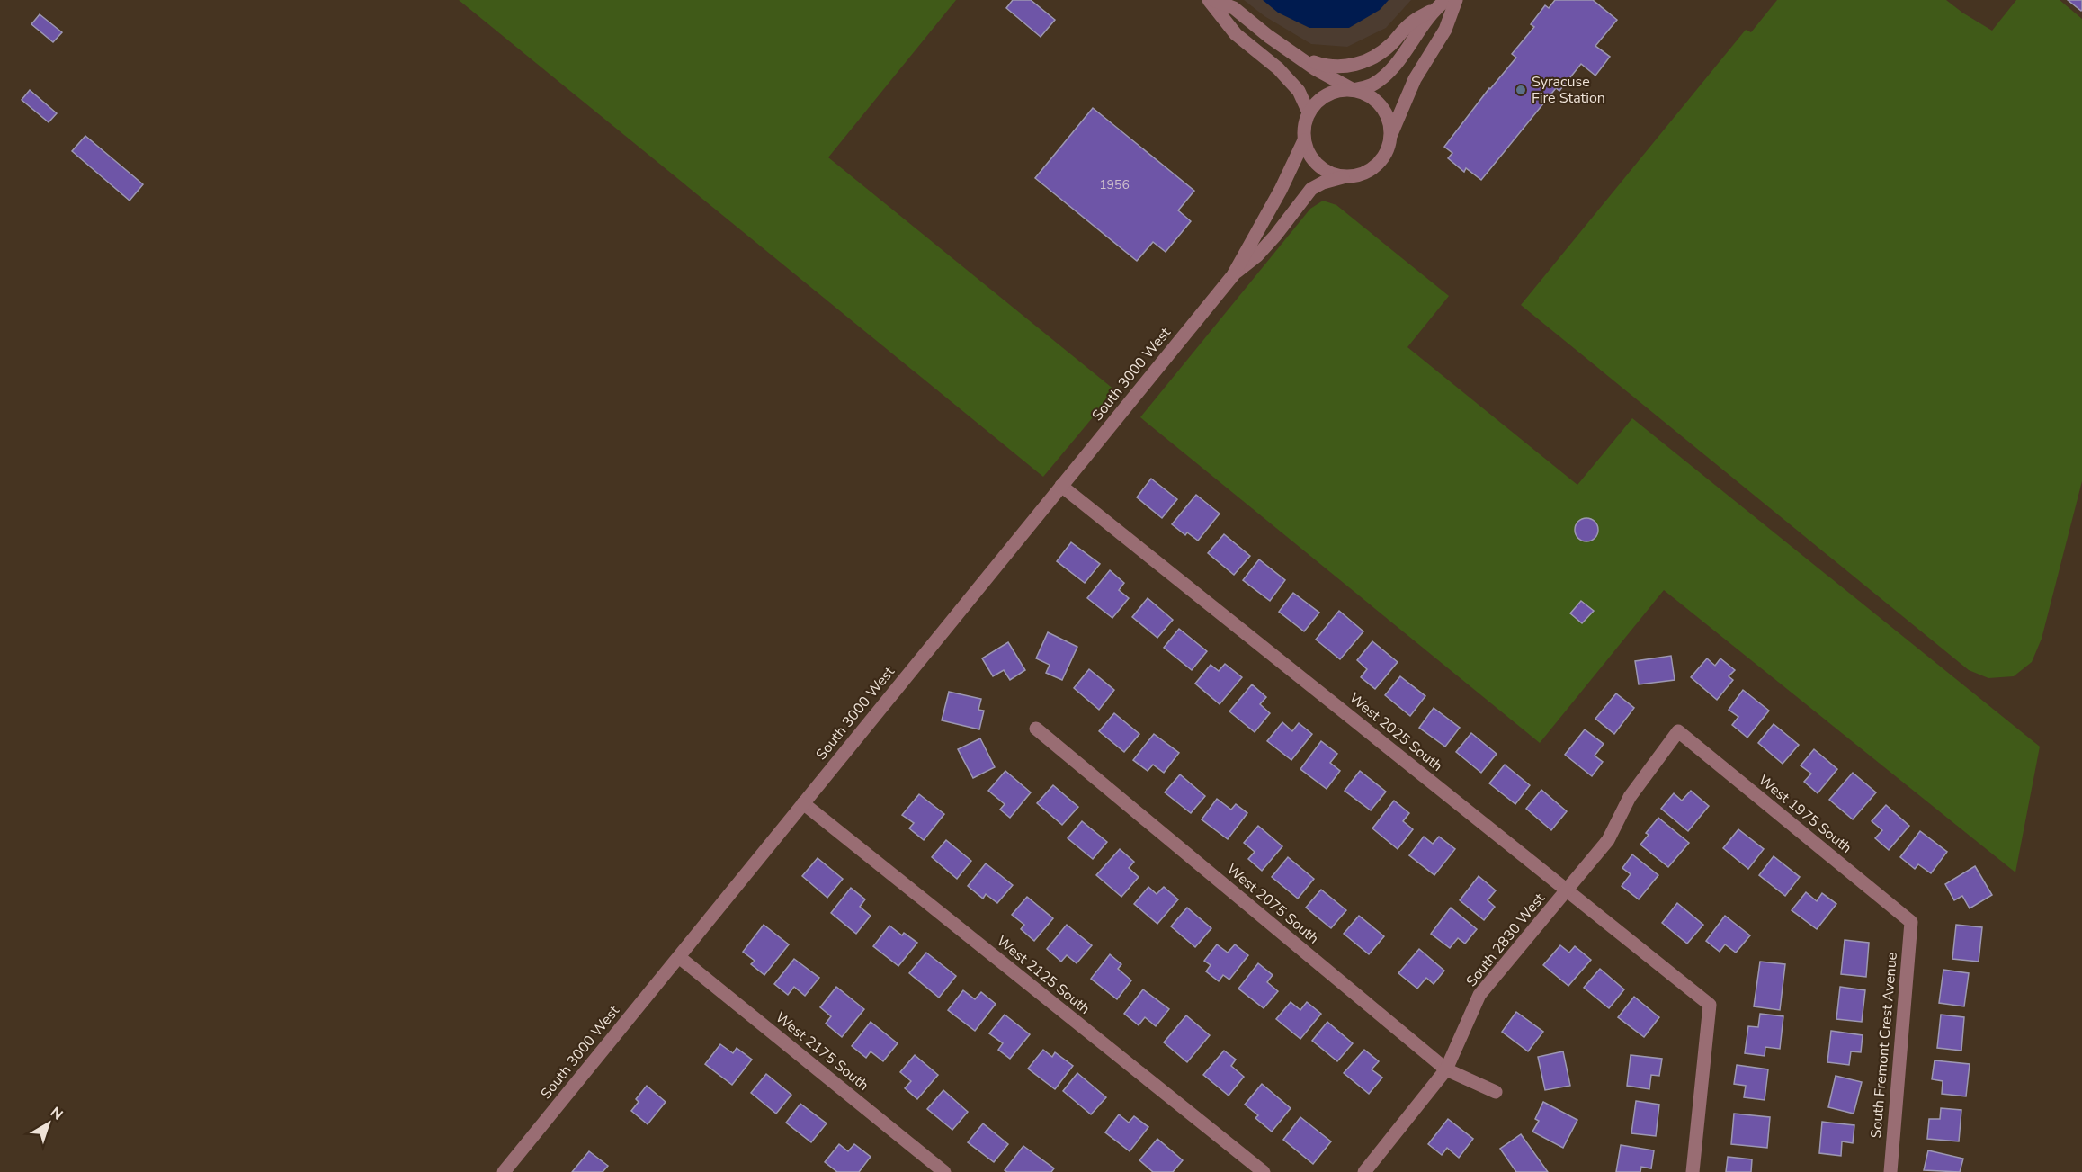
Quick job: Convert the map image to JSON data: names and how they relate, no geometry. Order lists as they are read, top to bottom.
{
  "streets": {
    "street": [
      "South 3000 West",
      "West 2025 South",
      "West 1975 South",
      "West 2075 South",
      "South 2830 West",
      "West 2125 South",
      "South Fremont Crest Avenue",
      "West 2175 South"
    ]
  },
  "crossings": [
    ["South 3000 West", "West 2025 South"],
    ["South 3000 West", "West 2125 South"],
    ["South 3000 West", "West 2175 South"],
    ["West 2025 South", "South 2830 West"],
    ["West 1975 South", "South 2830 West"],
    ["West 1975 South", "South Fremont Crest Avenue"],
    ["West 2075 South", "South 2830 West"]
  ],
  "places": ["Syracuse Fire Station"],
  "house_numbers": ["1956"],
  "north": "top right"
}
